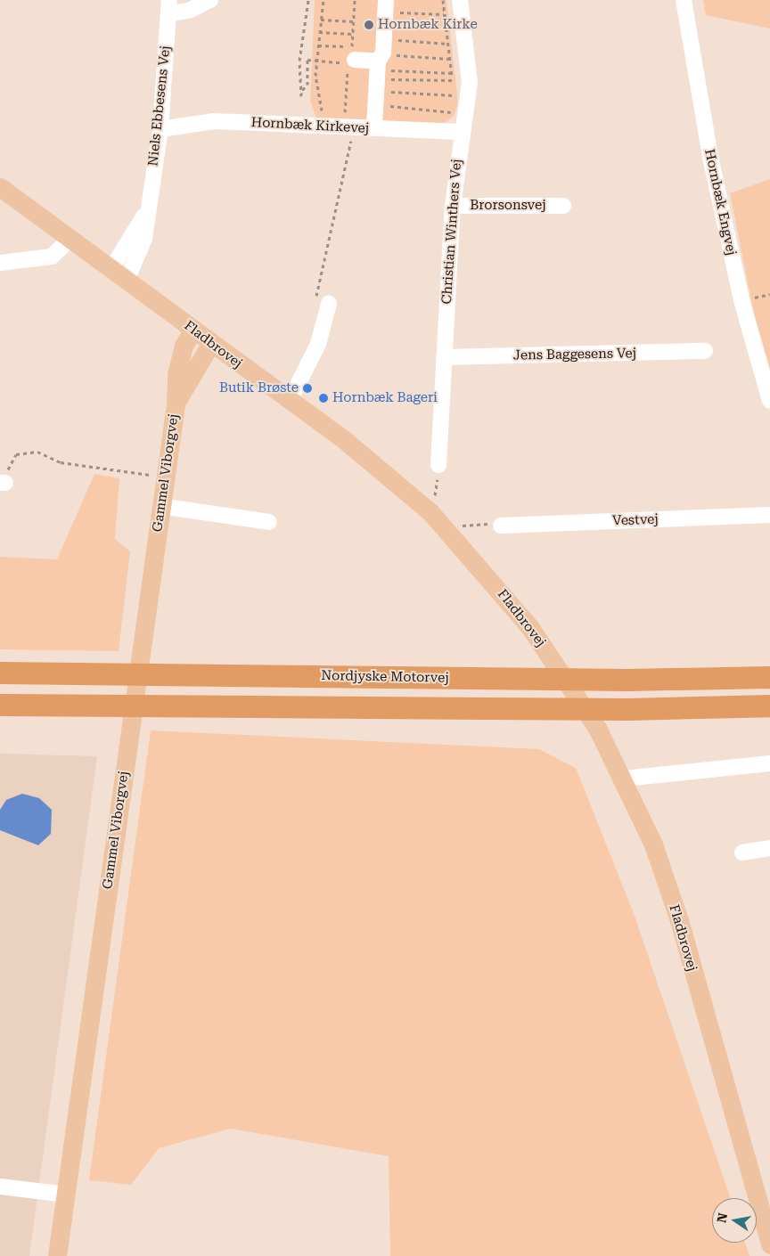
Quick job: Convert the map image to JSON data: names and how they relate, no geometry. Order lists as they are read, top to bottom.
{
  "streets": {
    "highway": ["Nordjyske Motorvej"],
    "main road": ["Fladbrovej", "Gammel Viborgvej"],
    "street": [
      "Niels Ebbesens Vej",
      "Hornbæk Kirkevej",
      "Hornbæk Engvej",
      "Brorsonsvej",
      "Christian Winthers Vej",
      "Jens Baggesens Vej",
      "Vestvej"
    ]
  },
  "crossings": [
    ["Niels Ebbesens Vej", "Hornbæk Kirkevej"],
    ["Niels Ebbesens Vej", "Fladbrovej"],
    ["Hornbæk Kirkevej", "Christian Winthers Vej"],
    ["Brorsonsvej", "Christian Winthers Vej"],
    ["Christian Winthers Vej", "Jens Baggesens Vej"],
    ["Fladbrovej", "Gammel Viborgvej"]
  ],
  "places": ["Hornbæk Kirke", "Butik Brøste", "Hornbæk Bageri"],
  "north": "left"
}
